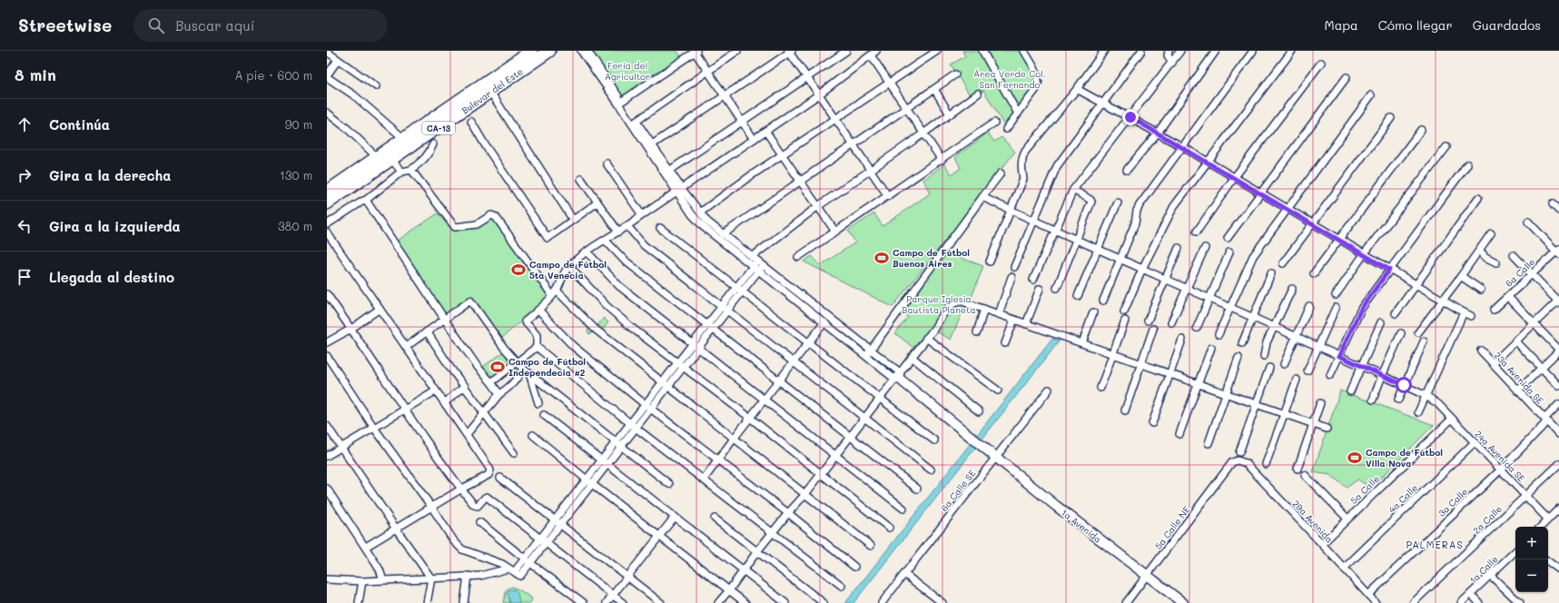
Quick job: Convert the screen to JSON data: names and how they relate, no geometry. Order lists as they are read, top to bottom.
{
  "streets": {
    "highway": ["Bulevar del Este", "CA-13"],
    "street": [
      "6a Calle",
      "23a Avenida SE",
      "24a Avenida SE",
      "5a Calle",
      "6a Calle SE",
      "4a Calle",
      "3a Calle",
      "2a Calle",
      "29a Avenida",
      "1a Avenida",
      "5a Calle NE",
      "1a Calle"
    ]
  },
  "crossings": [
    ["23a Avenida SE", "3a Calle"],
    ["24a Avenida SE", "5a Calle"],
    ["24a Avenida SE", "4a Calle"],
    ["24a Avenida SE", "3a Calle"],
    ["24a Avenida SE", "2a Calle"],
    ["5a Calle", "29a Avenida"],
    ["6a Calle SE", "1a Avenida"],
    ["4a Calle", "29a Avenida"],
    ["3a Calle", "29a Avenida"],
    ["29a Avenida", "5a Calle NE"],
    ["1a Avenida", "5a Calle NE"]
  ],
  "districts": ["PALMERAS"],
  "parks": ["Feria del Agricultor", "Área Verde Col. San Fernando", "Parque Iglesia Bautista Planeta"],
  "places": {
    "sports": [
      "Campo de Fútbol Buenos Aires",
      "Campo de Fútbol 5ta Venecia",
      "Campo de Fútbol Independecia #2",
      "Campo de Fútbol Villa Nova"
    ]
  },
  "page": {
    "header": "Streetwise",
    "search": "Buscar aquí",
    "nav": ["Mapa", "Cómo llegar", "Guardados"],
    "heading": ["8 min", "A pie · 600 m"],
    "list": [
      ["Continúa", "90 m"],
      ["Gira a la derecha", "130 m"],
      ["Gira a la izquierda", "380 m"],
      "Llegada al destino"
    ],
    "map_buttons": ["+", "−"]
  }
}
